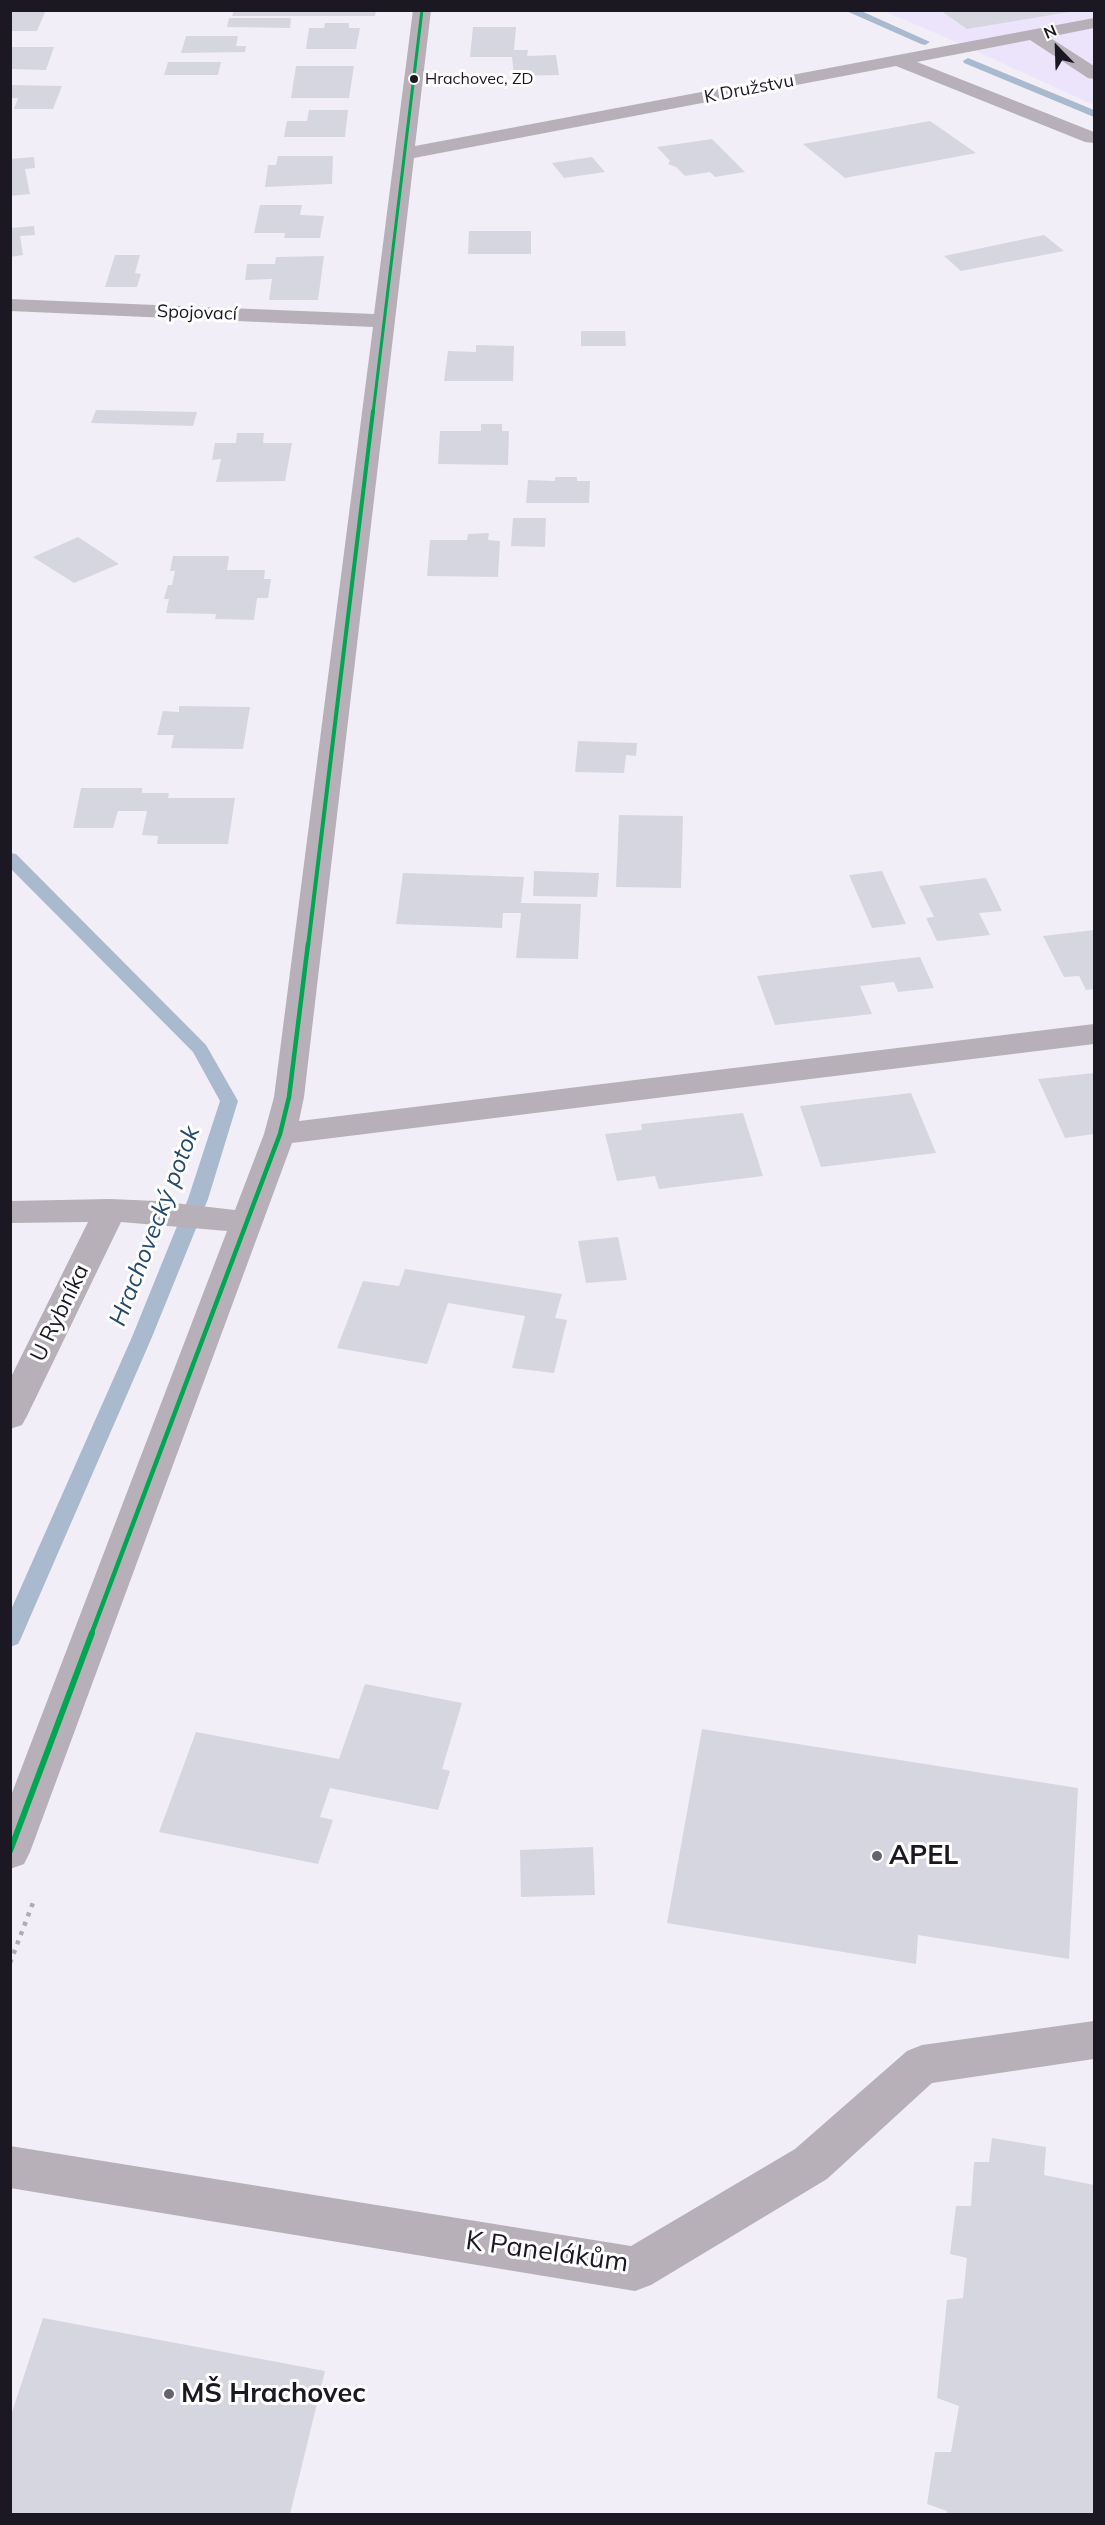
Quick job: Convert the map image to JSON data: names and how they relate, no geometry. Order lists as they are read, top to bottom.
{
  "streets": {
    "street": [
      "K Družstvu",
      "Spojovací",
      "U Rybníka",
      "K Panelákům"
    ]
  },
  "water": ["Hrachovecký potok"],
  "places": ["Hrachovec, ZD", "APEL", "MŠ Hrachovec"],
  "north": "top left"
}
